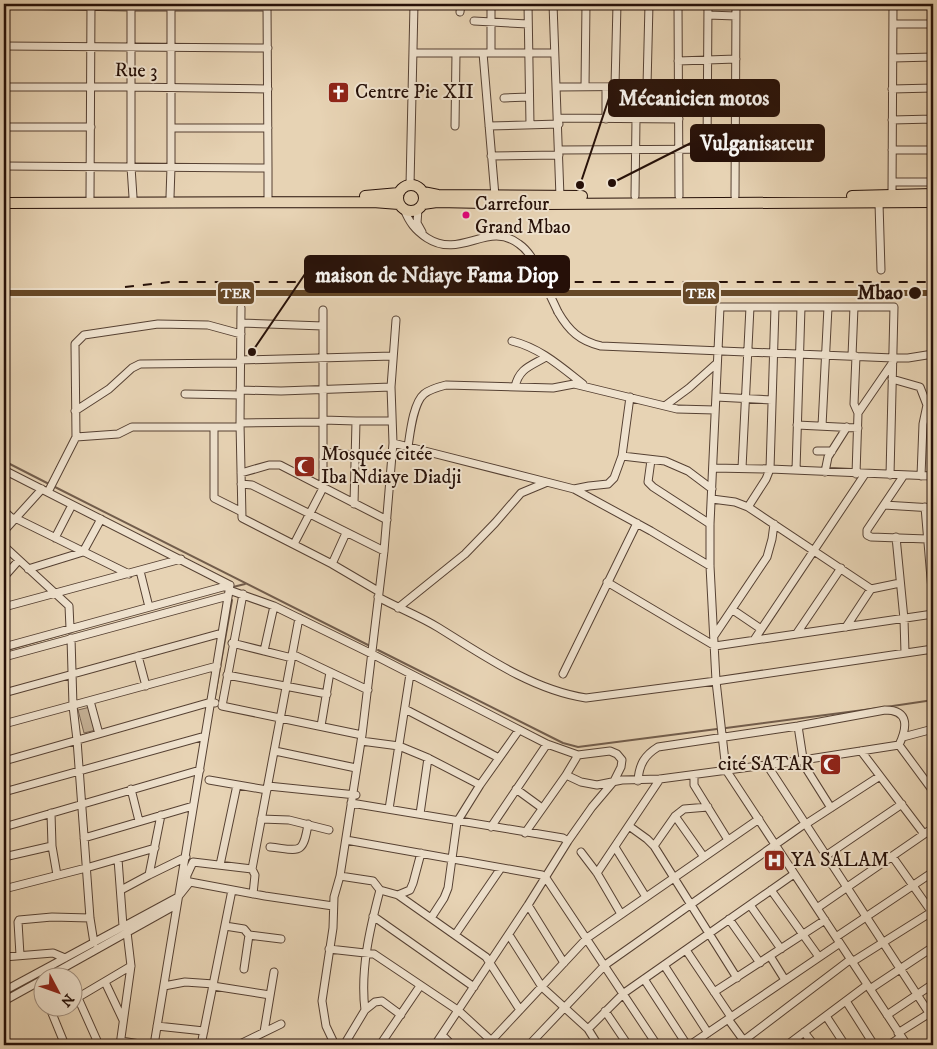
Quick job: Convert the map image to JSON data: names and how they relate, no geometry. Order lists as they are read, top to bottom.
{
  "streets": {
    "street": ["Rue 3"]
  },
  "places": {
    "church": ["Centre Pie XII"],
    "other": [
      "Vulganisateur",
      "Mécanicien motos",
      "Carrefour Grand Mbao",
      "Mbao",
      "maison de Ndiaye Fama Diop"
    ],
    "mosque": ["Mosquée citée Iba Ndiaye Diadji", "cité SATAR"],
    "hospital": ["YA SALAM"]
  },
  "lines": ["transit line TER"],
  "north": "bottom right"
}
